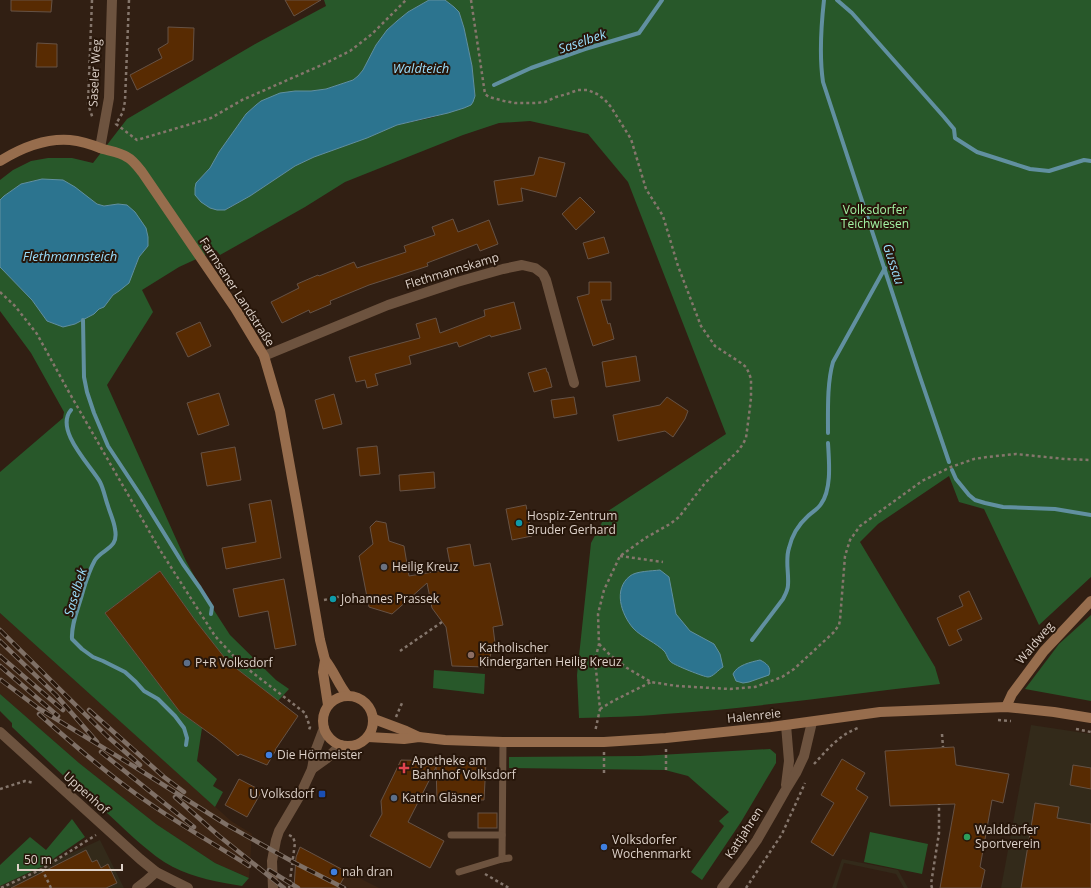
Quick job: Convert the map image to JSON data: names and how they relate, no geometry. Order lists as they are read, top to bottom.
{
  "streets": {
    "main road": ["Farmsener Landstraße", "Waldweg", "Halenreie"],
    "street": [
      "Saseler Weg",
      "Flethmannskamp",
      "Uppenhof",
      "Kattjahren"
    ]
  },
  "crossings": [
    ["Saseler Weg", "Farmsener Landstraße"],
    ["Flethmannskamp", "Farmsener Landstraße"],
    ["Farmsener Landstraße", "Halenreie"],
    ["Waldweg", "Halenreie"],
    ["Halenreie", "Kattjahren"]
  ],
  "water": [
    "Saselbek",
    "Waldteich",
    "Flethmannsteich",
    "Gussau"
  ],
  "parks": ["Volksdorfer Teichwiesen"],
  "places": {
    "other": [
      "Hospiz-Zentrum Bruder Gerhard",
      "Heilig Kreuz",
      "Johannes Prassek",
      "Katholischer Kindergarten Heilig Kreuz",
      "P+R Volksdorf",
      "Die Hörmeister",
      "Katrin Gläsner",
      "Walddörfer Sportverein",
      "Volksdorfer Wochenmarkt",
      "nah dran"
    ],
    "health": ["Apotheke am Bahnhof Volksdorf"],
    "transit": ["U Volksdorf"]
  },
  "scale_bar": "50 m"
}
